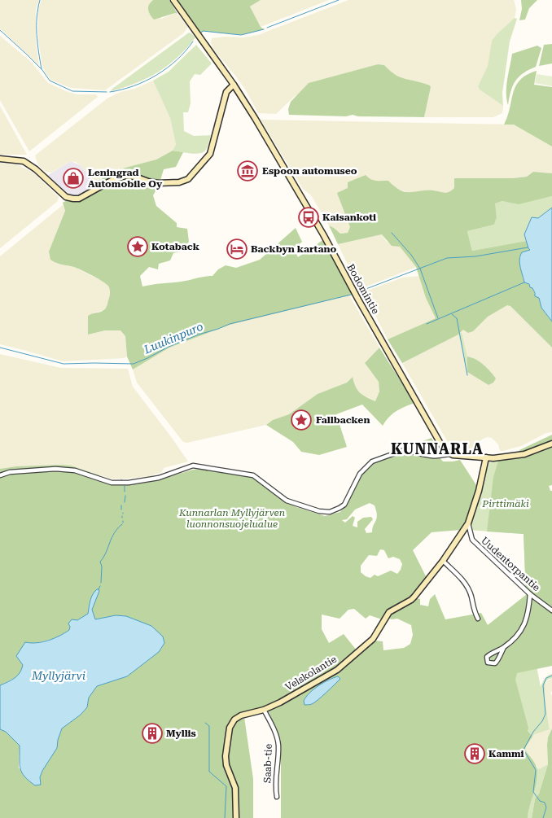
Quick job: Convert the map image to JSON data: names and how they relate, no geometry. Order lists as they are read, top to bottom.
{
  "streets": {
    "street": [
      "Bodomintie",
      "Uudentorpantie",
      "Velskolantie",
      "Saab-tie"
    ]
  },
  "crossings": [
    ["Uudentorpantie", "Velskolantie"],
    ["Velskolantie", "Saab-tie"]
  ],
  "districts": ["KUNNARLA"],
  "water": ["Luukinpuro", "Myllyjärvi"],
  "parks": ["Pirttimäki", "Kunnarlan Myllyjärven luonnonsuojelualue"],
  "places": {
    "museum": ["Espoon automuseo"],
    "shop": ["Leningrad Automobile Oy"],
    "bus stop": ["Kaisankoti"],
    "place": ["Kotaback", "Fallbacken"],
    "hotel": ["Backbyn kartano"],
    "building": ["Myllis", "Kammi"]
  }
}
